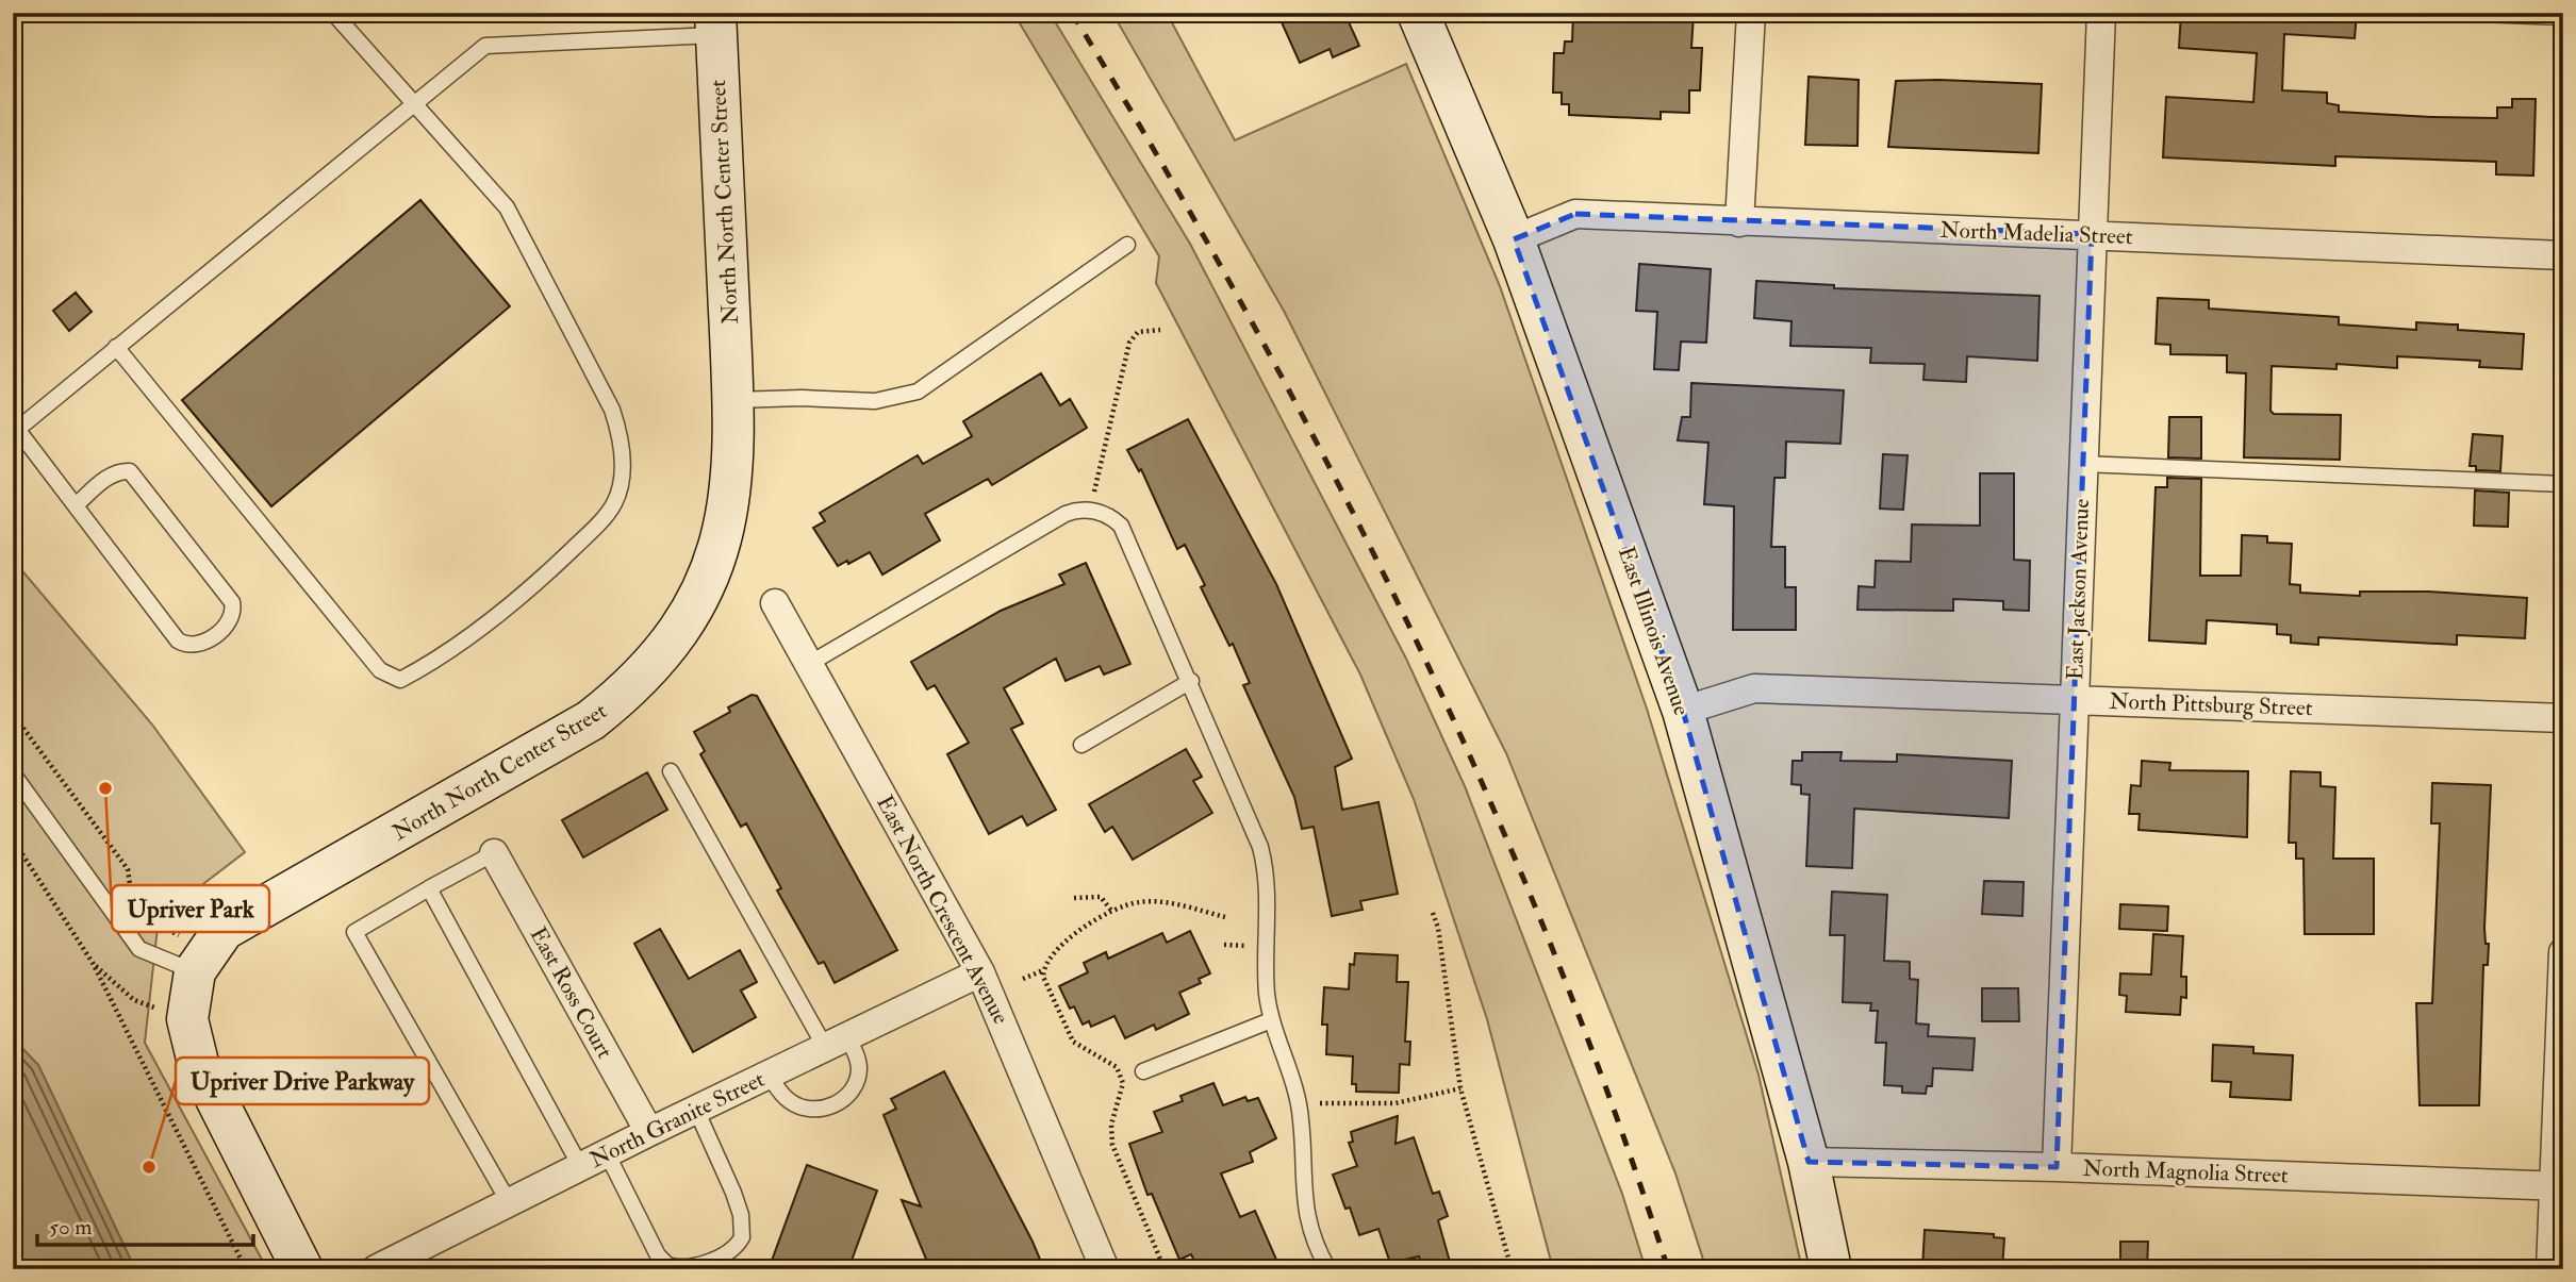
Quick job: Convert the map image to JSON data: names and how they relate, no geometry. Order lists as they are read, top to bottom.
{
  "streets": {
    "street": [
      "North North Center Street",
      "North Madelia Street",
      "East Jackson Avenue",
      "East Illinois Avenue",
      "North Pittsburg Street",
      "East North Crescent Avenue",
      "East Ross Court",
      "North Granite Street",
      "North Magnolia Street"
    ]
  },
  "crossings": [
    ["North Madelia Street", "East Jackson Avenue"],
    ["North Madelia Street", "East Illinois Avenue"],
    ["East Jackson Avenue", "North Pittsburg Street"],
    ["East Jackson Avenue", "North Magnolia Street"],
    ["East Illinois Avenue", "North Pittsburg Street"],
    ["East Illinois Avenue", "North Magnolia Street"],
    ["East North Crescent Avenue", "North Granite Street"],
    ["East Ross Court", "North Granite Street"]
  ],
  "places": ["Upriver Park", "Upriver Drive Parkway"],
  "scale_bar": "50 m"
}
